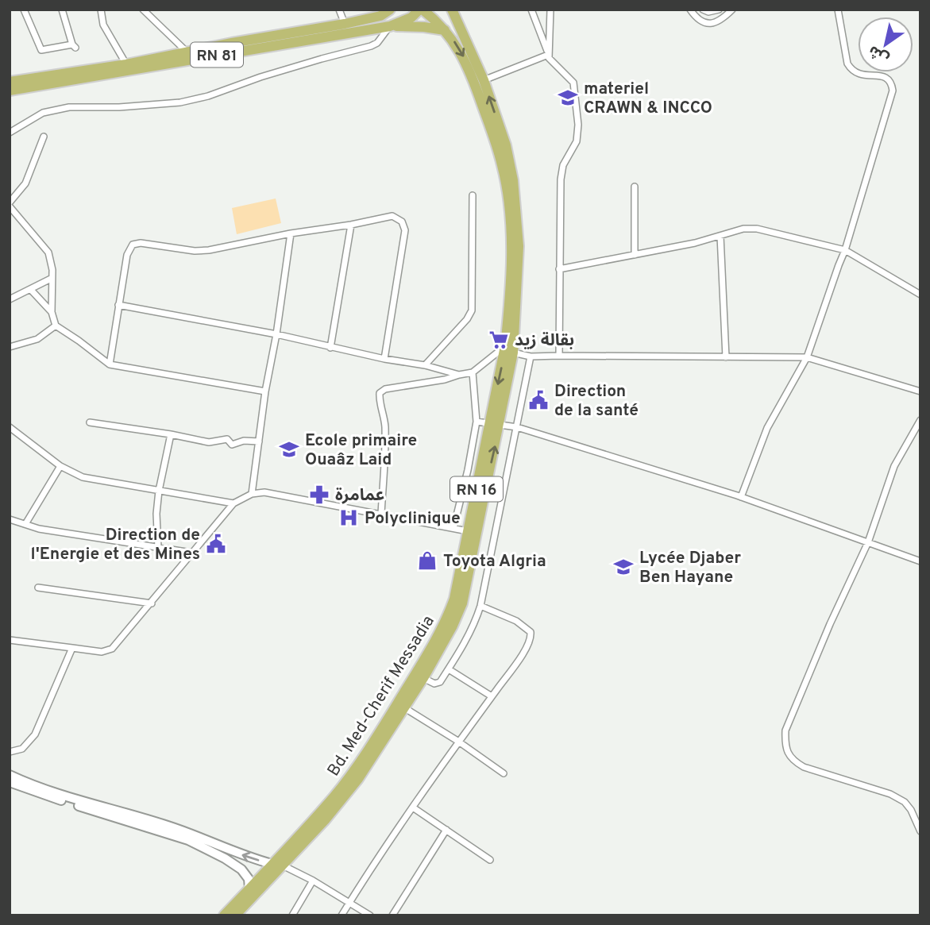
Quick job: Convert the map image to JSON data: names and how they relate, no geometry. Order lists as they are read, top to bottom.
{
  "streets": {
    "highway": ["RN 81", "RN 16", "Bd. Med-Cherif Messadia"]
  },
  "crossings": [
    ["RN 81", "Bd. Med-Cherif Messadia"]
  ],
  "places": {
    "school or university": ["materiel CRAWN & INCCO", "Ecole primaire Ouaâz Laid", "Lycée Djaber Ben Hayane"],
    "supermarket": ["بقالة زيد"],
    "public building": ["Direction de la santé", "Direction de l'Energie et des Mines"],
    "pharmacy": ["عمامرة"],
    "hospital": ["Polyclinique"],
    "shop": ["Toyota Algria"]
  },
  "north": "bottom left"
}
